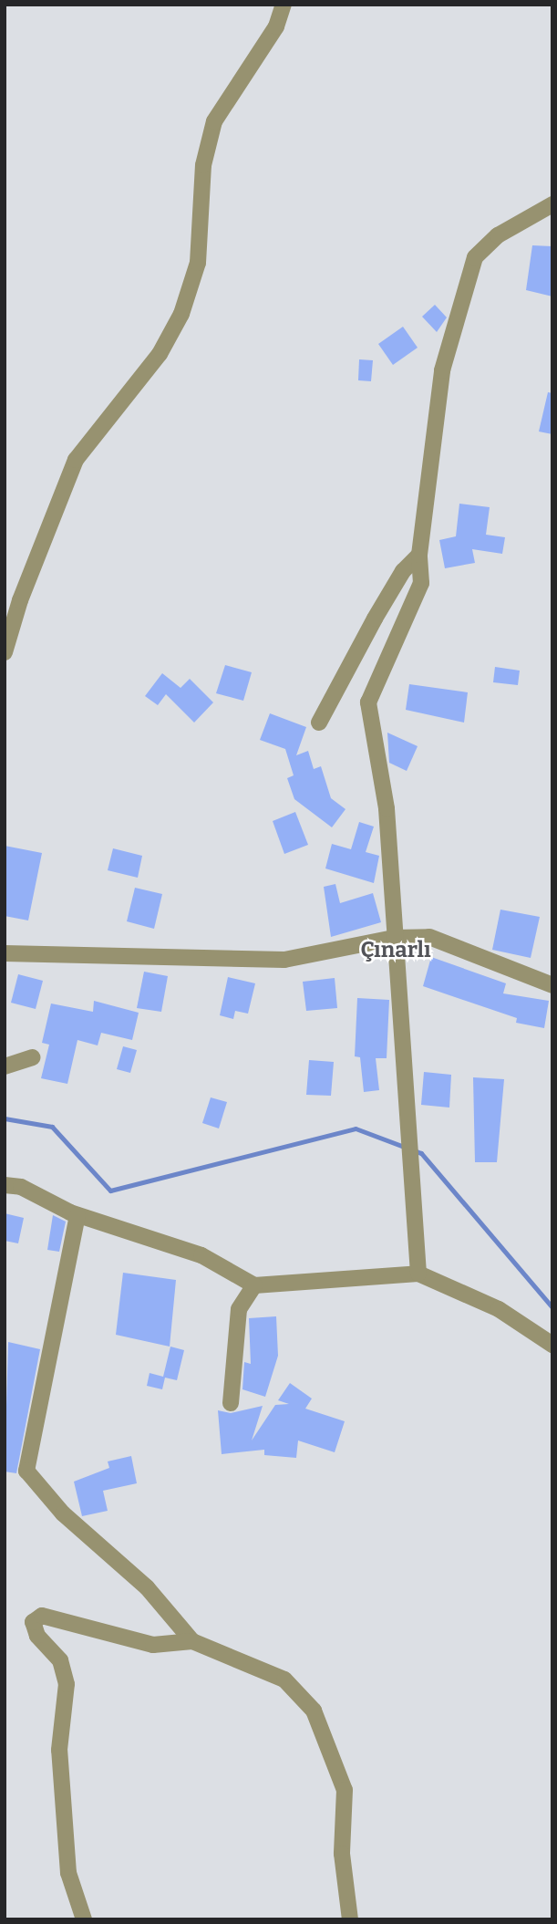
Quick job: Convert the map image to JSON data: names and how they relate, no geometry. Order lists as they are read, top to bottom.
{
  "districts": ["Çınarlı"]
}
